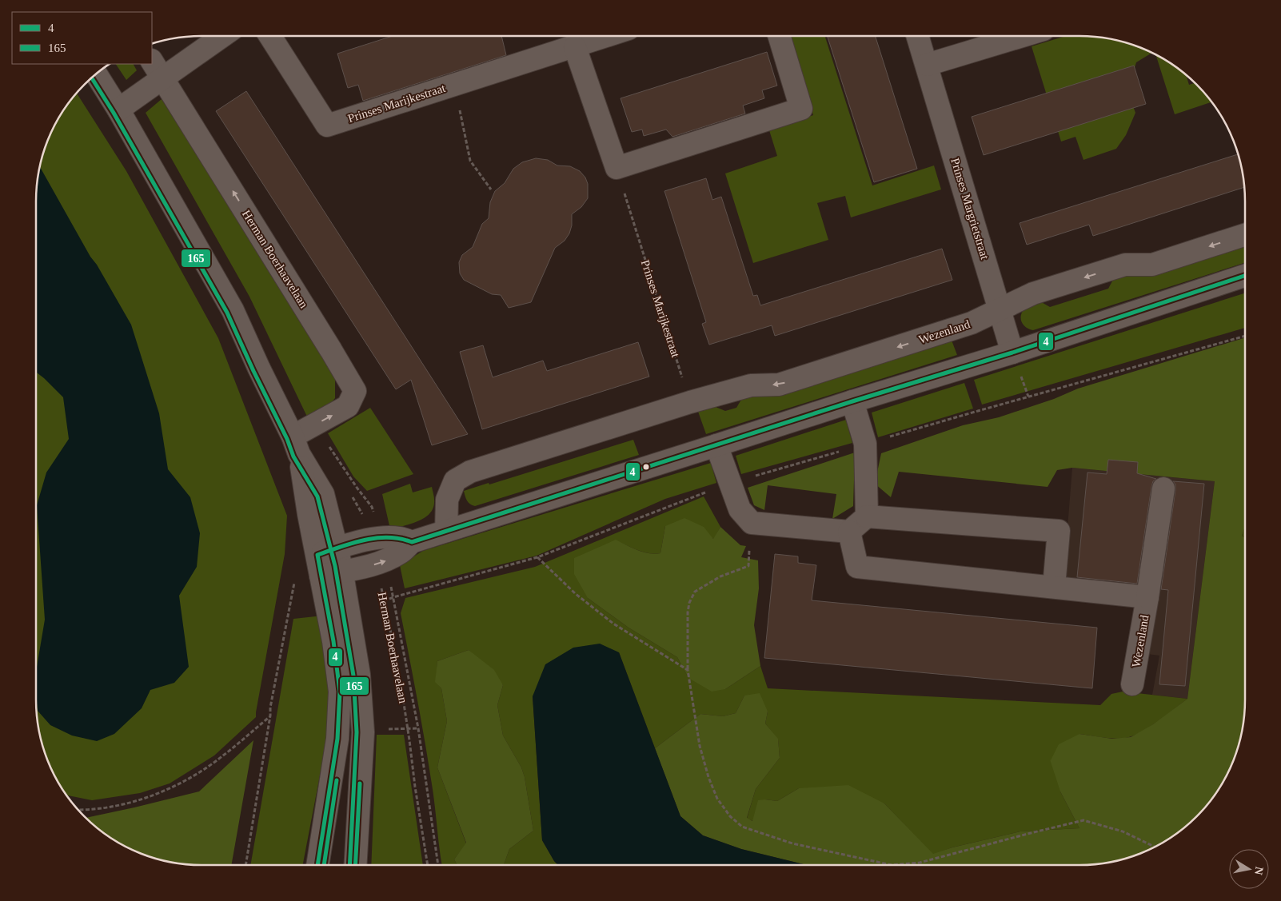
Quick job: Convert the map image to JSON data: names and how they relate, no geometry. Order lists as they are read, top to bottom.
{
  "streets": {
    "street": [
      "Prinses Marijkestraat",
      "Prinses Margrietstraat",
      "Herman Boerhaavelaan",
      "Wezenland"
    ]
  },
  "crossings": [
    ["Prinses Marijkestraat", "Wezenland"],
    ["Prinses Margrietstraat", "Wezenland"]
  ],
  "lines": ["transit line 165", "transit line 4"],
  "legend": ["4", "165"],
  "north": "right"
}
